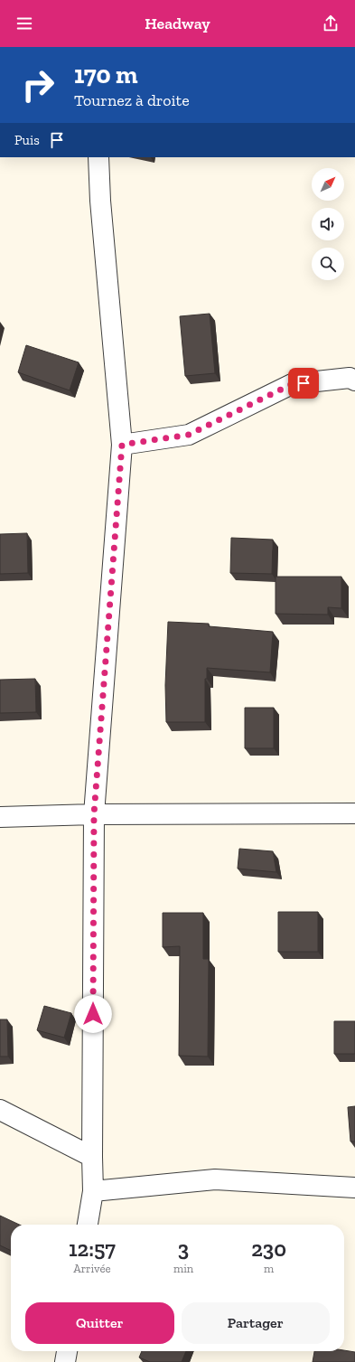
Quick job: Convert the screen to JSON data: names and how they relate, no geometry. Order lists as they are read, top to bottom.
{
  "north": "top right",
  "page": {
    "header": "Headway",
    "turn": ["170 m", "Tournez à droite"],
    "then": "Puis",
    "eta": [
      "12:57",
      "Arrivée",
      "3",
      "min",
      "230",
      "m"
    ],
    "buttons": ["Quitter", "Partager"]
  }
}
